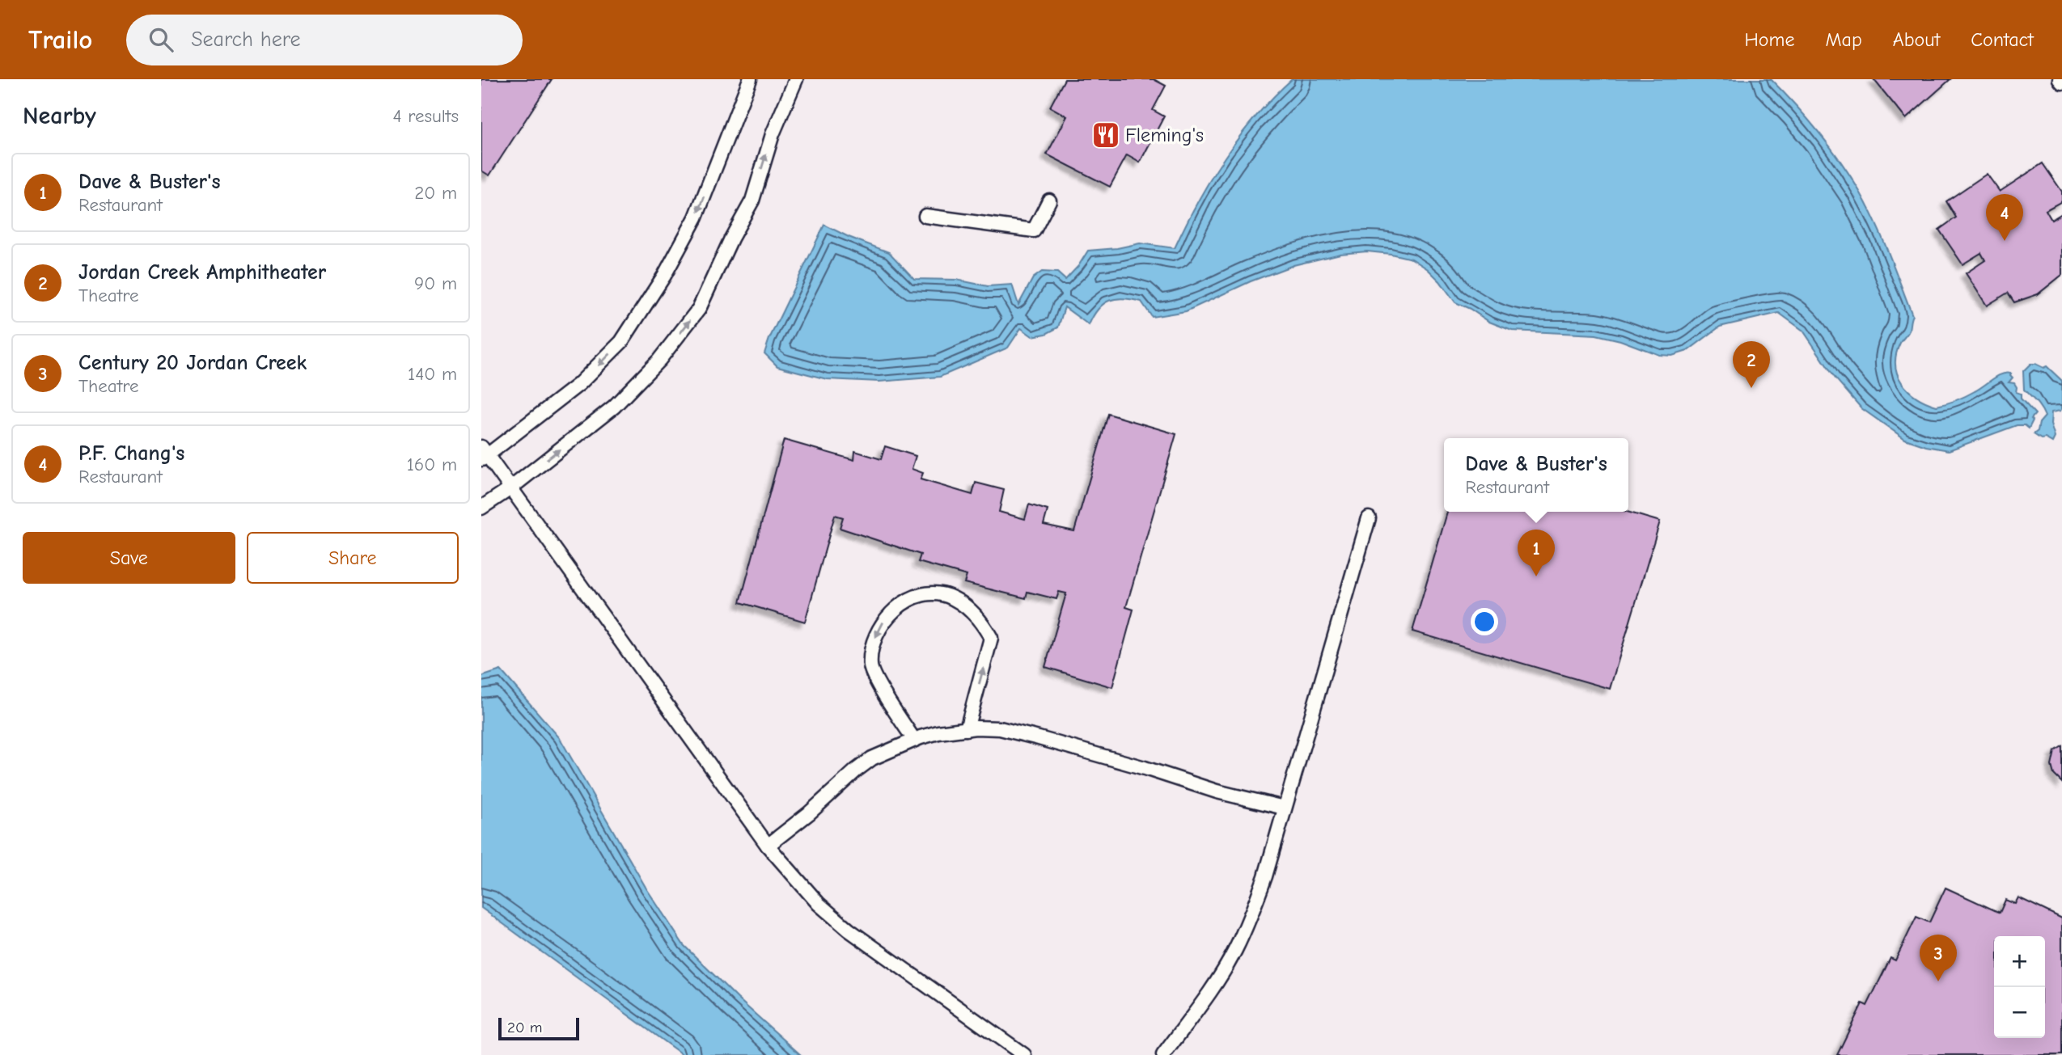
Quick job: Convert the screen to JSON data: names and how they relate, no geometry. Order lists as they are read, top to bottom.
{
  "places": {
    "restaurant": ["Fleming's"]
  },
  "scale_bar": "20 m",
  "page": {
    "header": "Trailo",
    "search": "Search here",
    "nav": [
      "Home",
      "Map",
      "About",
      "Contact"
    ],
    "heading": ["Nearby", "4 results"],
    "list": [
      {
        "mark": "1",
        "name": "Dave & Buster's",
        "note": "Restaurant",
        "value": "20 m"
      },
      {
        "mark": "2",
        "name": "Jordan Creek Amphitheater",
        "note": "Theatre",
        "value": "90 m"
      },
      {
        "mark": "3",
        "name": "Century 20 Jordan Creek",
        "note": "Theatre",
        "value": "140 m"
      },
      {
        "mark": "4",
        "name": "P.F. Chang's",
        "note": "Restaurant",
        "value": "160 m"
      }
    ],
    "pins": [
      "4",
      "2",
      "1",
      "3"
    ],
    "popup": ["Dave & Buster's", "Restaurant"],
    "buttons": ["Save", "Share"],
    "map_buttons": ["+", "−"],
    "scale": "20 m"
  }
}
